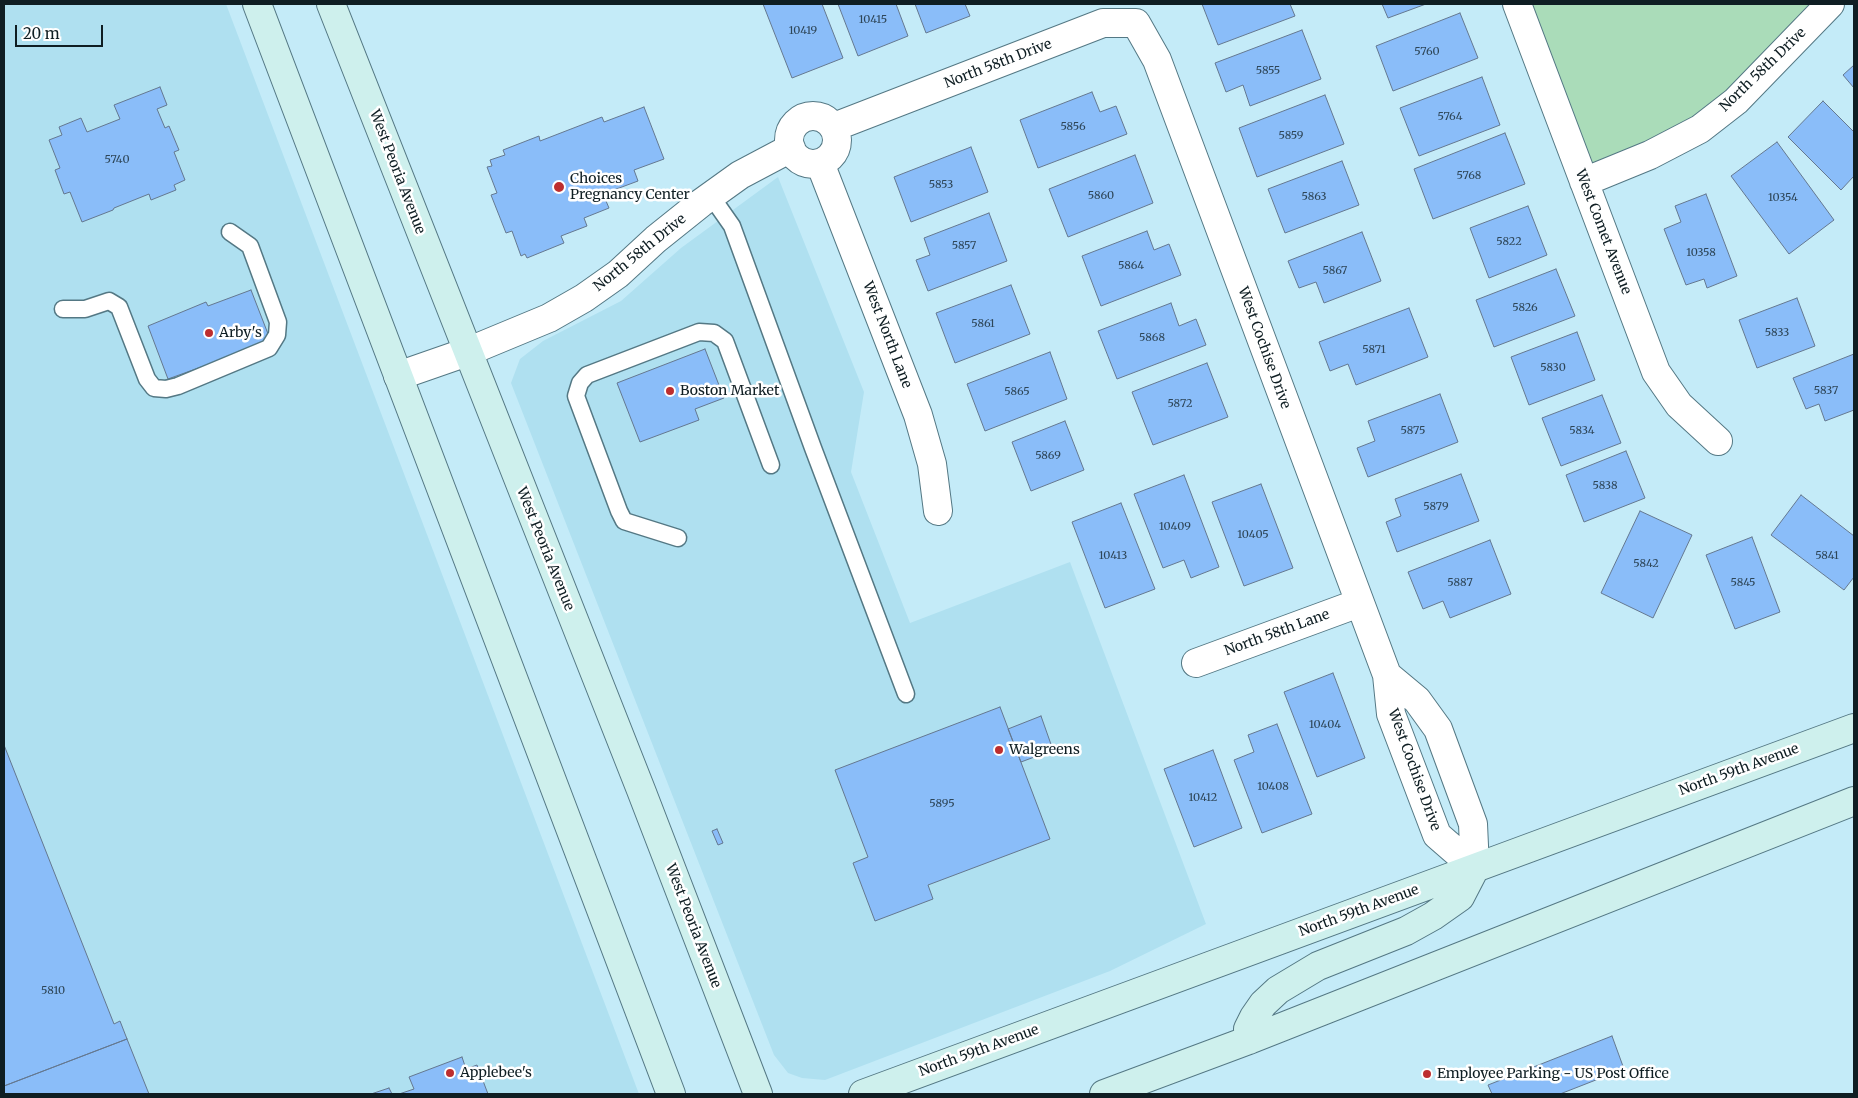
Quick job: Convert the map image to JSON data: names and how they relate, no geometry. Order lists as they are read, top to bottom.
{
  "streets": {
    "main road": ["West Peoria Avenue", "North 59th Avenue"],
    "street": [
      "North 58th Drive",
      "West Comet Avenue",
      "West North Lane",
      "West Cochise Drive",
      "North 58th Lane"
    ]
  },
  "crossings": [
    ["North 58th Drive", "West Peoria Avenue"],
    ["North 58th Drive", "West Comet Avenue"],
    ["North 58th Drive", "West North Lane"],
    ["North 58th Drive", "West Cochise Drive"],
    ["West Cochise Drive", "North 58th Lane"],
    ["West Cochise Drive", "North 59th Avenue"]
  ],
  "places": [
    "Choices Pregnancy Center",
    "Arby's",
    "Boston Market",
    "Walgreens",
    "Applebee's",
    "Employee Parking - US Post Office"
  ],
  "house_numbers": [
    "10415",
    "10419",
    "5760",
    "5855",
    "5764",
    "5856",
    "5859",
    "5740",
    "5768",
    "5853",
    "5860",
    "5863",
    "10354",
    "5822",
    "5857",
    "10358",
    "5864",
    "5867",
    "5826",
    "5861",
    "5833",
    "5868",
    "5871",
    "5830",
    "5837",
    "5865",
    "5872",
    "5875",
    "5834",
    "5869",
    "5838",
    "5879",
    "10409",
    "10405",
    "10413",
    "5841",
    "5842",
    "5887",
    "5845",
    "10404",
    "10408",
    "10412",
    "5895",
    "5810"
  ],
  "scale_bar": "20 m"
}
